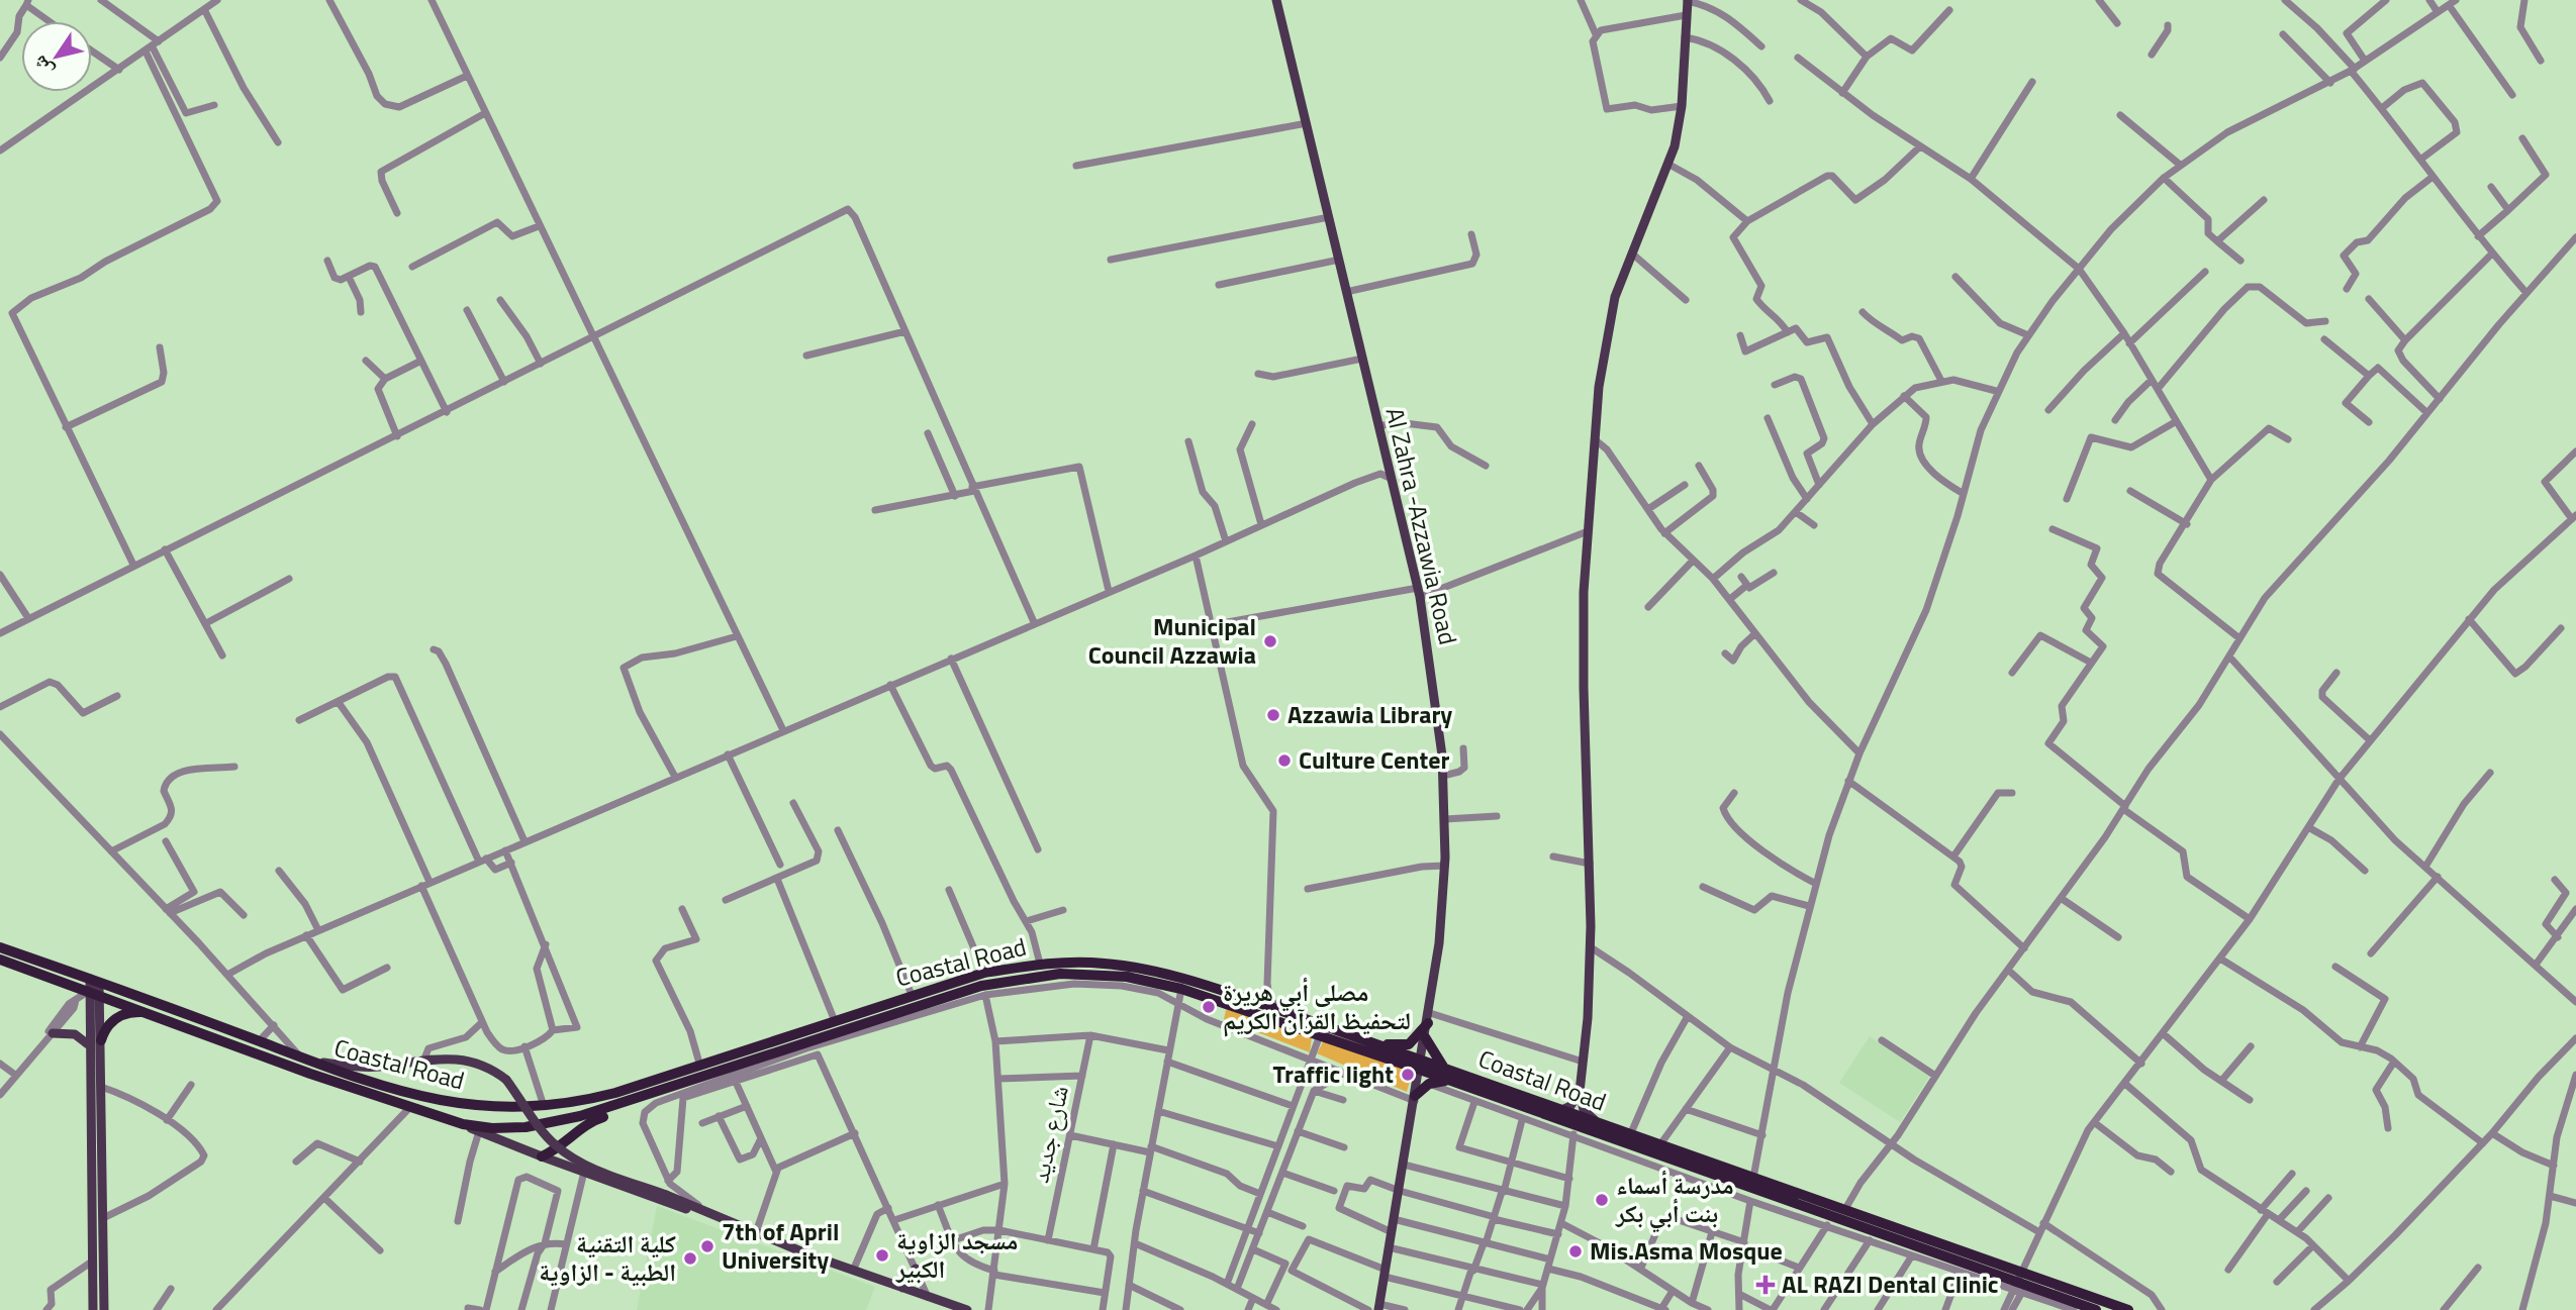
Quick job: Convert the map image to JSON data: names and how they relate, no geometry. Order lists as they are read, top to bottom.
{
  "streets": {
    "highway": ["Coastal Road"],
    "main road": ["Al Zahra -Azzawia Road"],
    "street": ["شارع جديد"]
  },
  "crossings": [
    ["Al Zahra -Azzawia Road", "Coastal Road"]
  ],
  "places": {
    "other": [
      "Municipal Council Azzawia",
      "Azzawia Library",
      "Culture Center",
      "مصلى أبي هريرة لتحفيظ القرآن الكريم",
      "Traffic light",
      "مدرسة أسماء بنت أبي بكر",
      "7th of April University",
      "Mis.Asma Mosque",
      "مسجد الزاوية الكبير",
      "كلية التقنية الطبية - الزاوية"
    ],
    "health": ["AL RAZI Dental Clinic"]
  },
  "north": "bottom left"
}
